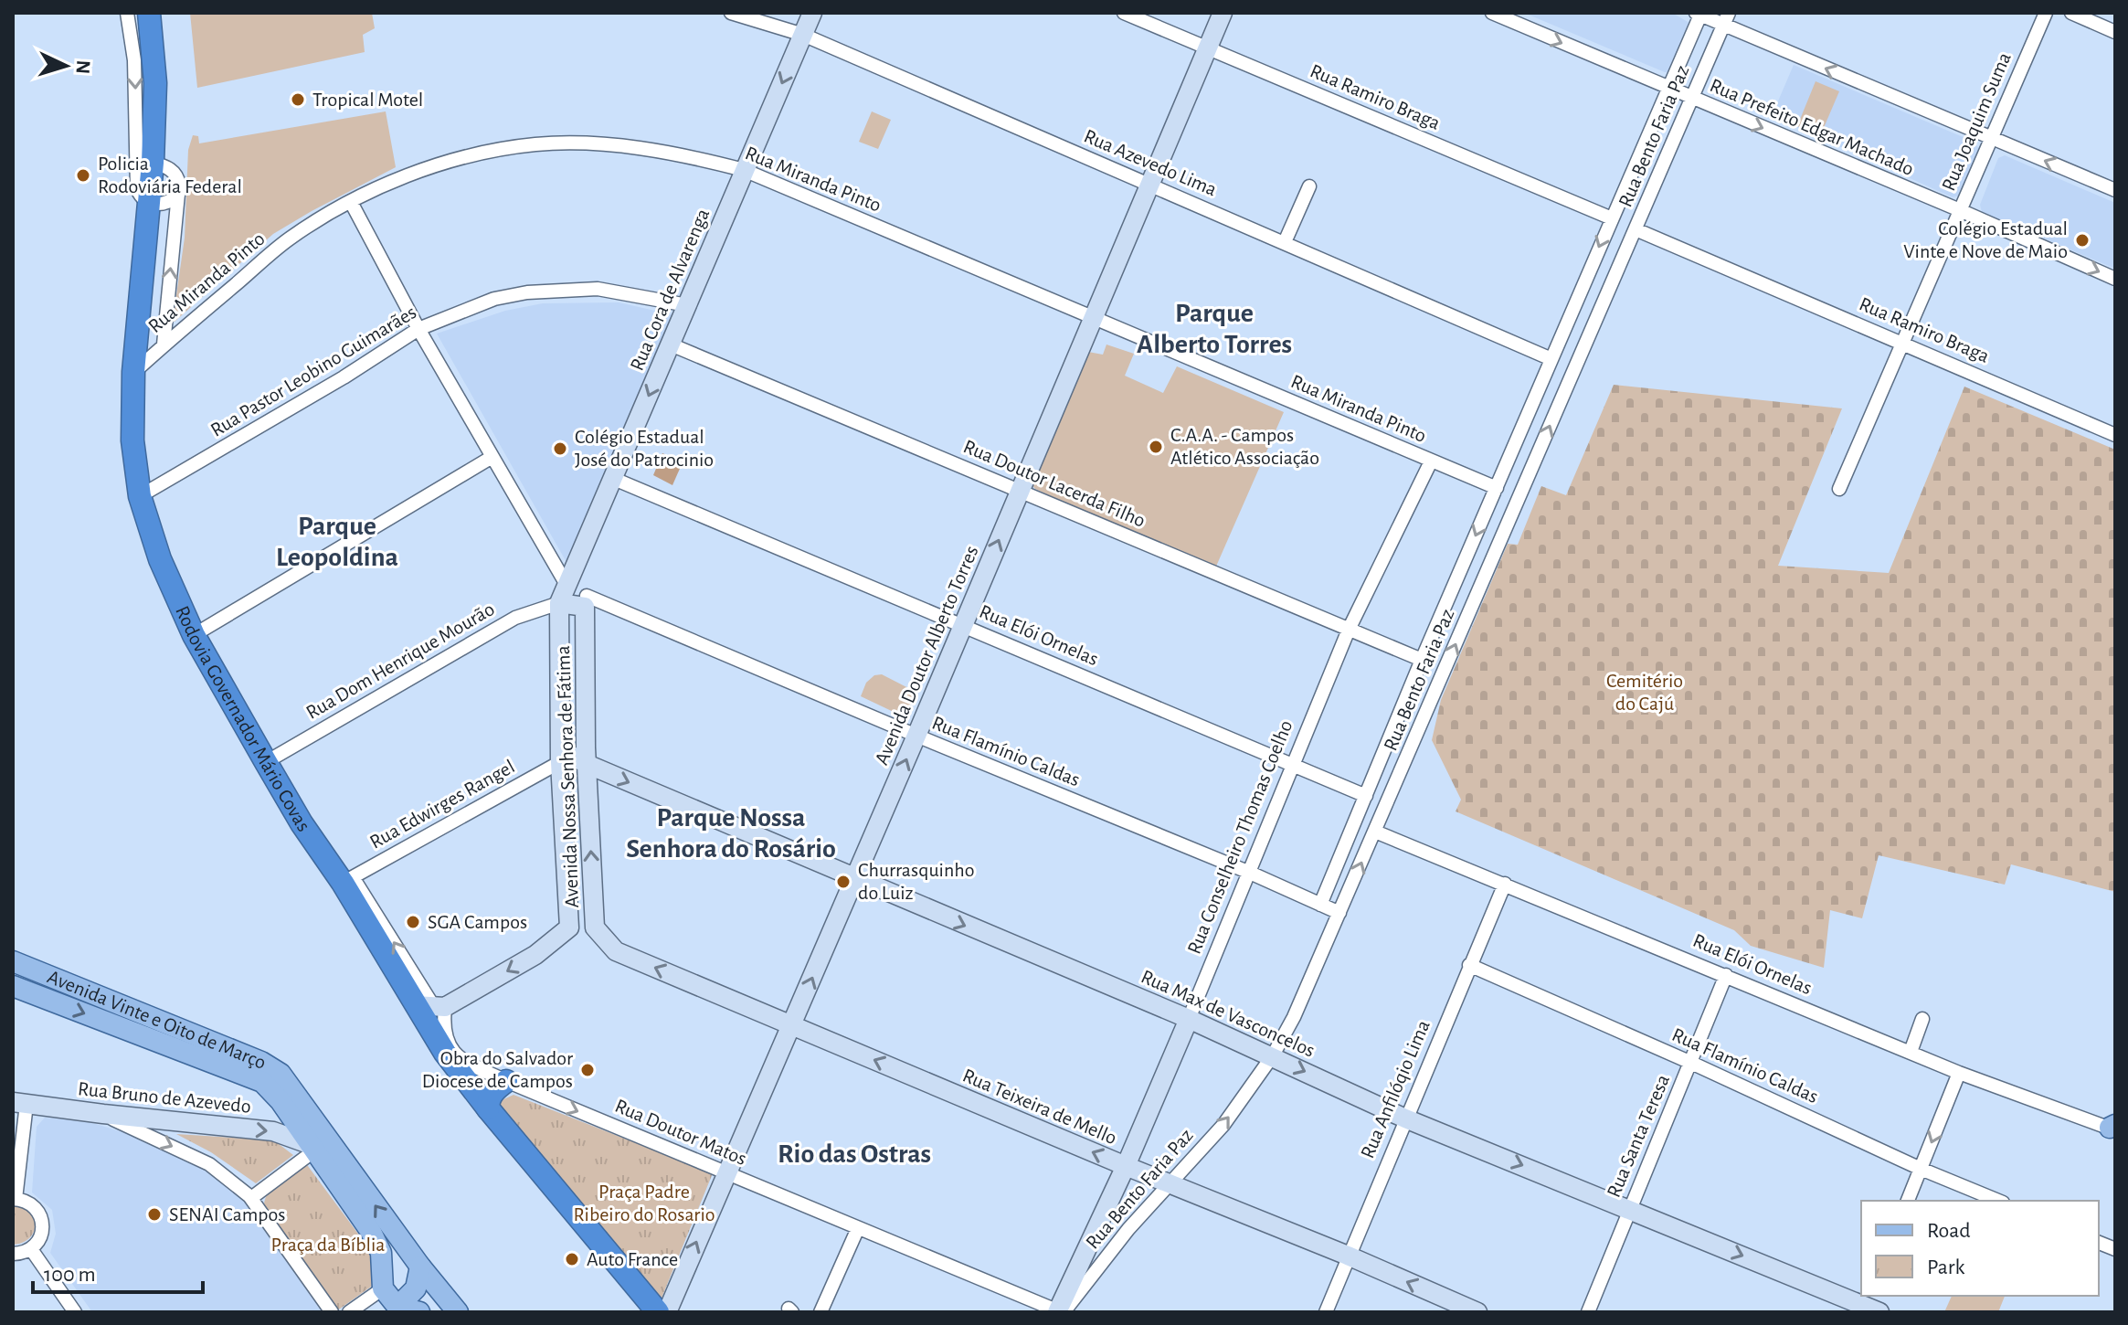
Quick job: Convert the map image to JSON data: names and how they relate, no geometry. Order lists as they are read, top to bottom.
{
  "streets": {
    "highway": ["Rodovia Governador Mário Covas"],
    "main road": [
      "Rua Cora de Alvarenga",
      "Avenida Doutor Alberto Torres",
      "Avenida Nossa Senhora de Fátima",
      "Rua Conselheiro Thomas Coelho",
      "Rua Max de Vasconcelos",
      "Avenida Vinte e Oito de Março",
      "Rua Bruno de Azevedo",
      "Rua Teixeira de Mello"
    ],
    "street": [
      "Rua Ramiro Braga",
      "Rua Joaquim Suma",
      "Rua Prefeito Edgar Machado",
      "Rua Bento Faria Paz",
      "Rua Azevedo Lima",
      "Rua Miranda Pinto",
      "Rua Pastor Leobino Guimarães",
      "Rua Doutor Lacerda Filho",
      "Rua Elói Ornelas",
      "Rua Dom Henrique Mourão",
      "Rua Flamínio Caldas",
      "Rua Edwirges Rangel",
      "Rua Anfilóqio Lima",
      "Rua Doutor Matos",
      "Rua Santa Teresa"
    ]
  },
  "crossings": [
    ["Rua Ramiro Braga", "Rua Joaquim Suma"],
    ["Rua Ramiro Braga", "Rua Bento Faria Paz"],
    ["Rua Ramiro Braga", "Avenida Doutor Alberto Torres"],
    ["Rua Joaquim Suma", "Rua Prefeito Edgar Machado"],
    ["Rua Prefeito Edgar Machado", "Rua Bento Faria Paz"],
    ["Rua Bento Faria Paz", "Rua Azevedo Lima"],
    ["Rua Bento Faria Paz", "Rua Miranda Pinto"],
    ["Rua Bento Faria Paz", "Rua Doutor Lacerda Filho"],
    ["Rua Bento Faria Paz", "Rua Elói Ornelas"],
    ["Rua Bento Faria Paz", "Rua Flamínio Caldas"],
    ["Rua Bento Faria Paz", "Rua Conselheiro Thomas Coelho"],
    ["Rua Bento Faria Paz", "Rua Max de Vasconcelos"],
    ["Rua Bento Faria Paz", "Rua Teixeira de Mello"],
    ["Rua Bento Faria Paz", "Rua Doutor Matos"],
    ["Rua Azevedo Lima", "Rua Cora de Alvarenga"],
    ["Rua Azevedo Lima", "Avenida Doutor Alberto Torres"],
    ["Rua Miranda Pinto", "Rua Cora de Alvarenga"],
    ["Rua Miranda Pinto", "Avenida Doutor Alberto Torres"],
    ["Rua Miranda Pinto", "Rodovia Governador Mário Covas"],
    ["Rua Miranda Pinto", "Rua Conselheiro Thomas Coelho"],
    ["Rua Cora de Alvarenga", "Rua Pastor Leobino Guimarães"],
    ["Rua Cora de Alvarenga", "Rua Doutor Lacerda Filho"],
    ["Rua Cora de Alvarenga", "Rua Elói Ornelas"],
    ["Rua Cora de Alvarenga", "Avenida Nossa Senhora de Fátima"],
    ["Rua Pastor Leobino Guimarães", "Rodovia Governador Mário Covas"],
    ["Rua Doutor Lacerda Filho", "Avenida Doutor Alberto Torres"],
    ["Rua Doutor Lacerda Filho", "Rua Conselheiro Thomas Coelho"],
    ["Rua Elói Ornelas", "Avenida Doutor Alberto Torres"],
    ["Rua Elói Ornelas", "Rua Conselheiro Thomas Coelho"],
    ["Rua Elói Ornelas", "Rua Anfilóqio Lima"],
    ["Rua Elói Ornelas", "Rua Santa Teresa"],
    ["Avenida Doutor Alberto Torres", "Rua Flamínio Caldas"],
    ["Avenida Doutor Alberto Torres", "Rua Max de Vasconcelos"],
    ["Avenida Doutor Alberto Torres", "Rua Teixeira de Mello"],
    ["Avenida Doutor Alberto Torres", "Rua Doutor Matos"],
    ["Rua Dom Henrique Mourão", "Rodovia Governador Mário Covas"],
    ["Rua Dom Henrique Mourão", "Avenida Nossa Senhora de Fátima"],
    ["Rodovia Governador Mário Covas", "Rua Edwirges Rangel"],
    ["Rodovia Governador Mário Covas", "Rua Doutor Matos"],
    ["Rua Flamínio Caldas", "Avenida Nossa Senhora de Fátima"],
    ["Rua Flamínio Caldas", "Rua Conselheiro Thomas Coelho"],
    ["Rua Flamínio Caldas", "Rua Anfilóqio Lima"],
    ["Rua Flamínio Caldas", "Rua Santa Teresa"],
    ["Avenida Nossa Senhora de Fátima", "Rua Edwirges Rangel"],
    ["Avenida Nossa Senhora de Fátima", "Rua Max de Vasconcelos"],
    ["Avenida Nossa Senhora de Fátima", "Rua Teixeira de Mello"],
    ["Rua Edwirges Rangel", "Rua Max de Vasconcelos"],
    ["Rua Conselheiro Thomas Coelho", "Rua Max de Vasconcelos"],
    ["Rua Conselheiro Thomas Coelho", "Rua Teixeira de Mello"],
    ["Rua Conselheiro Thomas Coelho", "Rua Doutor Matos"],
    ["Rua Max de Vasconcelos", "Rua Anfilóqio Lima"],
    ["Rua Max de Vasconcelos", "Rua Santa Teresa"],
    ["Avenida Vinte e Oito de Março", "Rua Bruno de Azevedo"],
    ["Rua Anfilóqio Lima", "Rua Teixeira de Mello"]
  ],
  "one_way": [
    "Rua Cora de Alvarenga",
    "Avenida Doutor Alberto Torres",
    "Rua Max de Vasconcelos",
    "Rua Bruno de Azevedo",
    "Rua Teixeira de Mello"
  ],
  "districts": [
    "Parque Alberto Torres",
    "Parque Leopoldina",
    "Parque Nossa Senhora do Rosário",
    "Rio das Ostras"
  ],
  "parks": ["Cemitério do Cajú", "Praça Padre Ribeiro do Rosario", "Praça da Bíblia"],
  "places": [
    "Tropical Motel",
    "Policia Rodoviária Federal",
    "Colégio Estadual Vinte e Nove de Maio",
    "C.A.A. - Campos Atlético Associação",
    "Colégio Estadual José do Patrocinio",
    "Churrasquinho do Luiz",
    "SGA Campos",
    "Obra do Salvador Diocese de Campos",
    "SENAI Campos",
    "Auto France"
  ],
  "legend": ["Road", "Park"],
  "scale_bar": "100 m",
  "north": "right"
}
